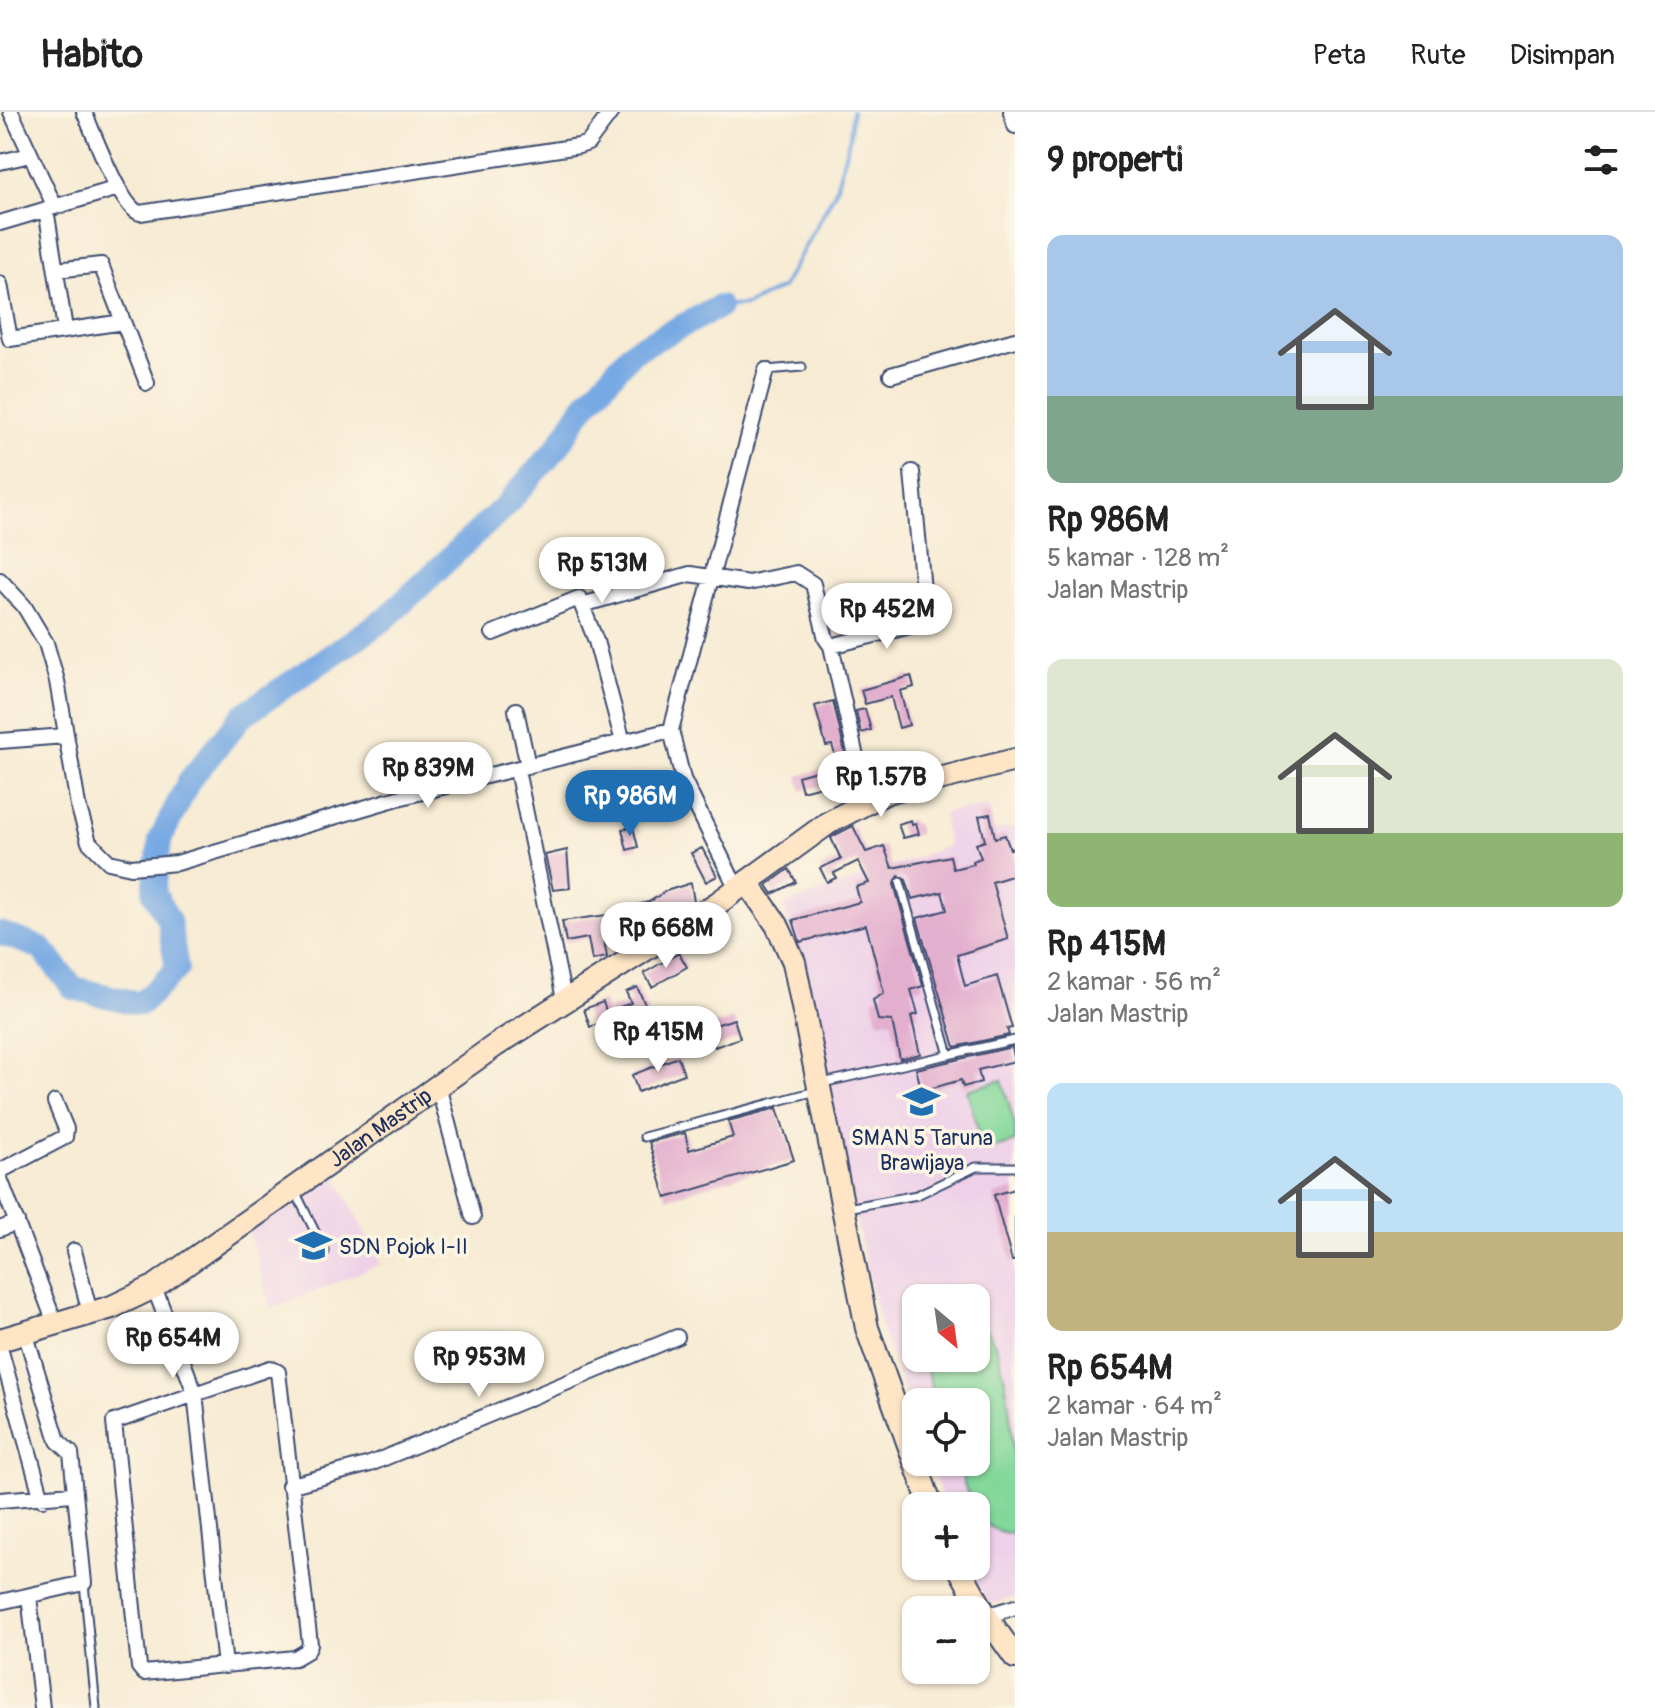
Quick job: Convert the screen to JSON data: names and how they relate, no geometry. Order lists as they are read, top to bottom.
{
  "streets": {
    "street": ["Jalan Mastrip"]
  },
  "places": {
    "school or university": ["SMAN 5 Taruna Brawijaya", "SDN Pojok I-II"]
  },
  "north": "bottom right",
  "page": {
    "header": "Habito",
    "nav": ["Peta", "Rute", "Disimpan"],
    "heading": "9 properti",
    "list": [
      {
        "name": "Rp 986M",
        "note": "5 kamar · 128 m² · Jalan Mastrip"
      },
      {
        "name": "Rp 415M",
        "note": "2 kamar · 56 m² · Jalan Mastrip"
      },
      {
        "name": "Rp 654M",
        "note": "2 kamar · 64 m² · Jalan Mastrip"
      }
    ],
    "price": [
      "Rp 513M",
      "Rp 452M",
      "Rp 839M",
      "Rp 1.57B",
      "Rp 986M",
      "Rp 668M",
      "Rp 415M",
      "Rp 654M",
      "Rp 953M"
    ],
    "map_buttons": ["+", "−"]
  }
}
